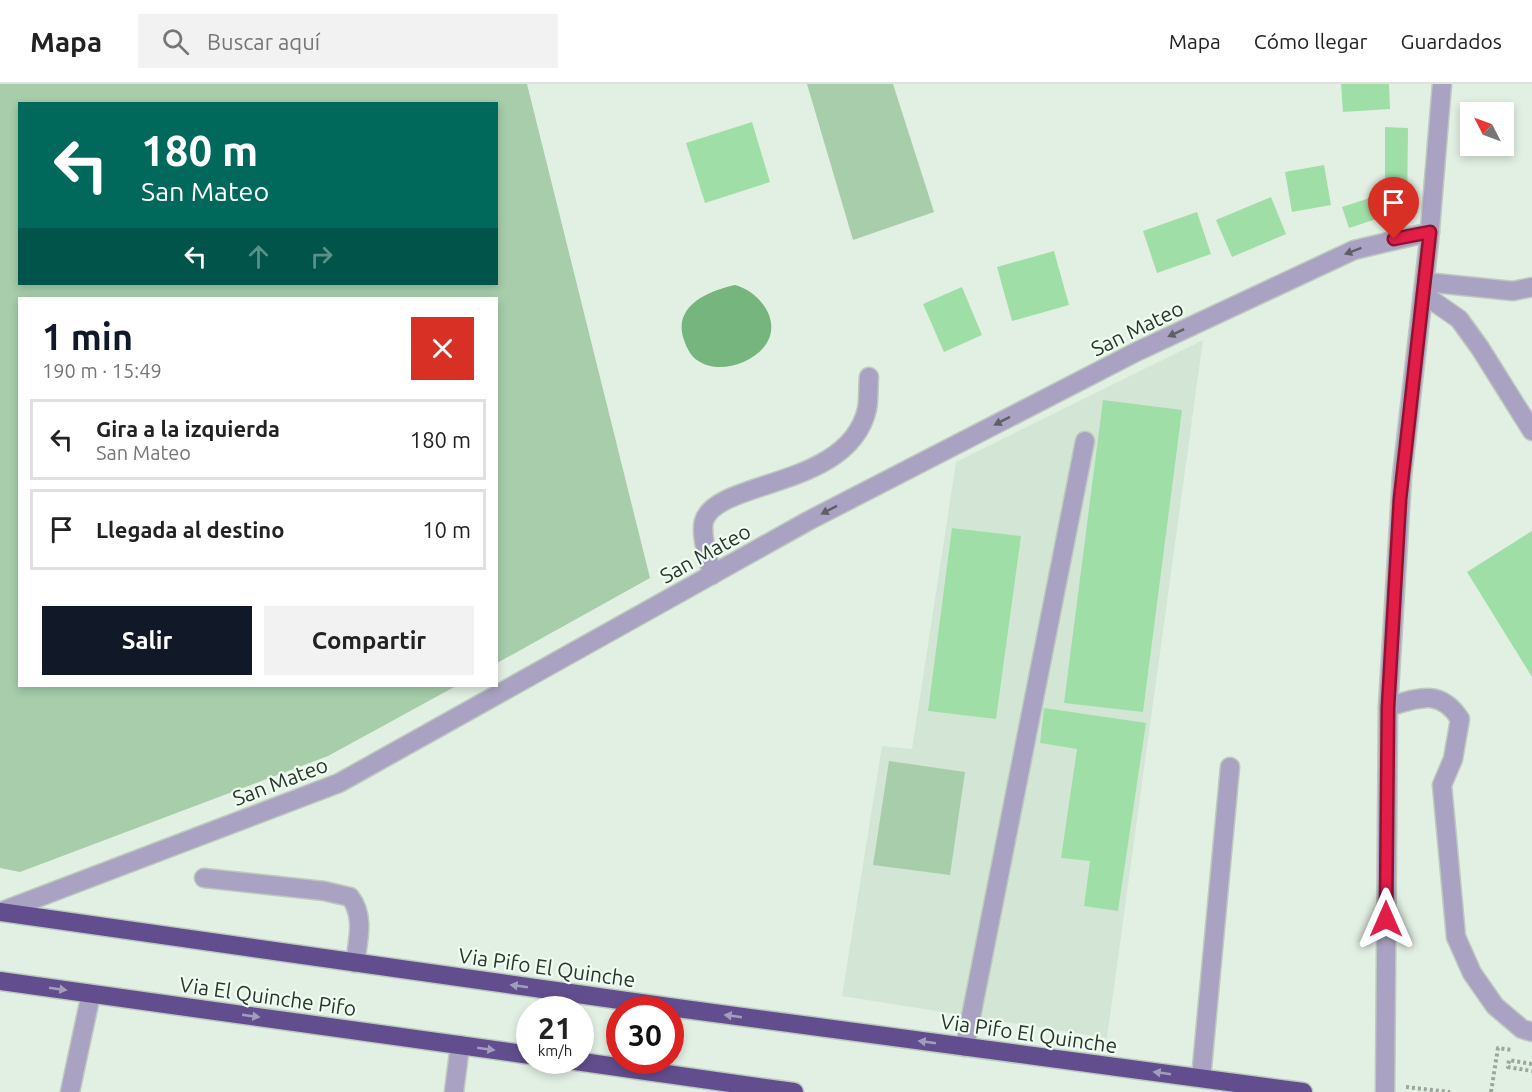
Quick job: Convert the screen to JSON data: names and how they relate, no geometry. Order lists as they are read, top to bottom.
{
  "streets": {
    "highway": ["Via Pifo El Quinche", "Via El Quinche Pifo"],
    "street": ["San Mateo"]
  },
  "crossings": [
    ["San Mateo", "Via Pifo El Quinche"]
  ],
  "one_way": ["San Mateo", "Via Pifo El Quinche", "Via El Quinche Pifo"],
  "north": "top left",
  "page": {
    "header": "Mapa",
    "search": "Buscar aquí",
    "nav": ["Mapa", "Cómo llegar", "Guardados"],
    "turn": ["180 m", "San Mateo"],
    "heading": ["1 min", "190 m · 15:49"],
    "list": [
      {
        "name": "Gira a la izquierda",
        "note": "San Mateo",
        "value": "180 m"
      },
      {
        "name": "Llegada al destino",
        "value": "10 m"
      }
    ],
    "buttons": ["Salir", "Compartir"],
    "speed": "21 km/h",
    "limit": "30"
  }
}
